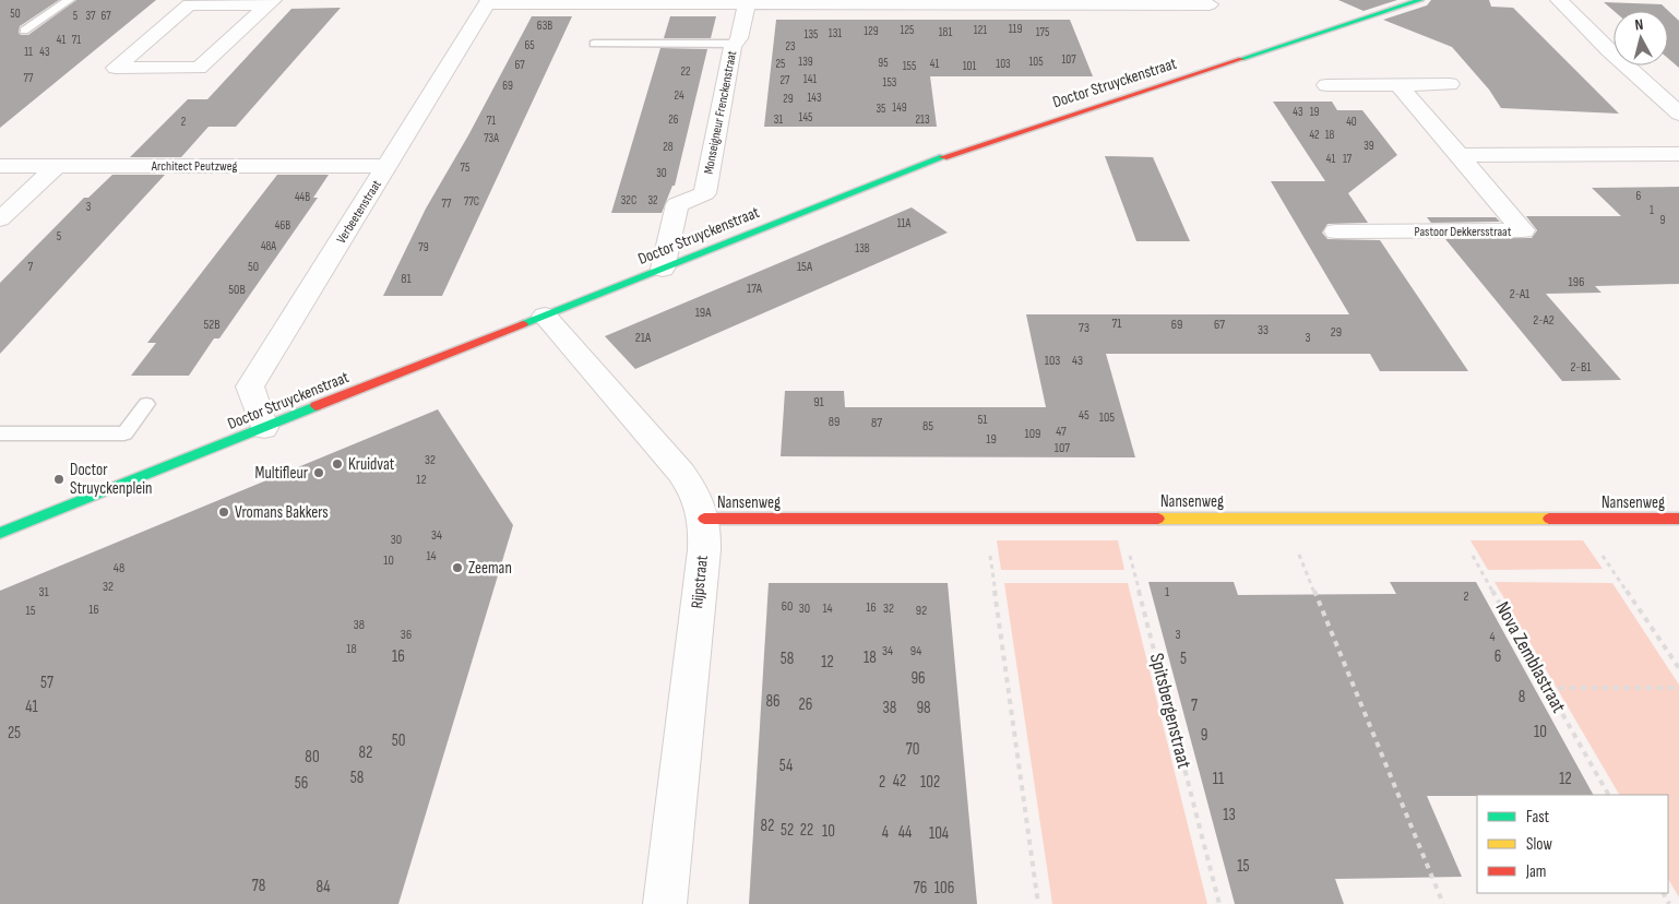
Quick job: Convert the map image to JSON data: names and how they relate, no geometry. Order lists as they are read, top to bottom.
{
  "streets": {
    "street": [
      "Doctor Struyckenstraat",
      "Monseigneur Frenckenstraat",
      "Architect Peutzweg",
      "Verbeetenstraat",
      "Pastoor Dekkersstraat",
      "Nansenweg",
      "Rijpstraat"
    ],
    "path": ["Nova Zemblastraat", "Spitsbergenstraat"]
  },
  "crossings": [
    ["Doctor Struyckenstraat", "Monseigneur Frenckenstraat"],
    ["Doctor Struyckenstraat", "Verbeetenstraat"],
    ["Doctor Struyckenstraat", "Rijpstraat"],
    ["Architect Peutzweg", "Verbeetenstraat"],
    ["Nansenweg", "Rijpstraat"],
    ["Nansenweg", "Nova Zemblastraat"],
    ["Nansenweg", "Spitsbergenstraat"]
  ],
  "places": [
    "Kruidvat",
    "Multifleur",
    "Doctor Struyckenplein",
    "Vromans Bakkers",
    "Zeeman"
  ],
  "house_numbers": [
    "50",
    "5",
    "37",
    "67",
    "63B",
    "119",
    "125",
    "121",
    "129",
    "181",
    "175",
    "131",
    "135",
    "41",
    "71",
    "65",
    "23",
    "11",
    "43",
    "107",
    "139",
    "105",
    "95",
    "25",
    "41",
    "103",
    "67",
    "155",
    "101",
    "22",
    "77",
    "141",
    "27",
    "153",
    "69",
    "24",
    "143",
    "29",
    "149",
    "35",
    "43",
    "19",
    "145",
    "26",
    "31",
    "213",
    "71",
    "2",
    "40",
    "42",
    "18",
    "73A",
    "39",
    "28",
    "41",
    "17",
    "75",
    "30",
    "6",
    "44B",
    "32C",
    "32",
    "77C",
    "77",
    "3",
    "1",
    "9",
    "11A",
    "46B",
    "5",
    "48A",
    "79",
    "13B",
    "7",
    "50",
    "15A",
    "81",
    "196",
    "17A",
    "50B",
    "2-A1",
    "19A",
    "2-A2",
    "71",
    "52B",
    "69",
    "67",
    "73",
    "33",
    "29",
    "21A",
    "3",
    "103",
    "43",
    "2-B1",
    "91",
    "45",
    "105",
    "51",
    "89",
    "87",
    "85",
    "47",
    "109",
    "19",
    "107",
    "32",
    "12",
    "34",
    "30",
    "14",
    "10",
    "48",
    "32",
    "31",
    "1",
    "2",
    "60",
    "16",
    "30",
    "14",
    "32",
    "16",
    "15",
    "92",
    "38",
    "36",
    "3",
    "4",
    "18",
    "34",
    "94",
    "16",
    "6",
    "18",
    "58",
    "5",
    "12",
    "96",
    "57",
    "8",
    "86",
    "26",
    "7",
    "41",
    "38",
    "98",
    "10",
    "25",
    "9",
    "50",
    "70",
    "82",
    "80",
    "54",
    "58",
    "11",
    "12",
    "42",
    "2",
    "102",
    "56",
    "13",
    "82",
    "52",
    "22",
    "10",
    "4",
    "44",
    "104",
    "15",
    "78",
    "84",
    "76",
    "106"
  ],
  "legend": ["Fast", "Slow", "Jam"],
  "north": "top"
}
